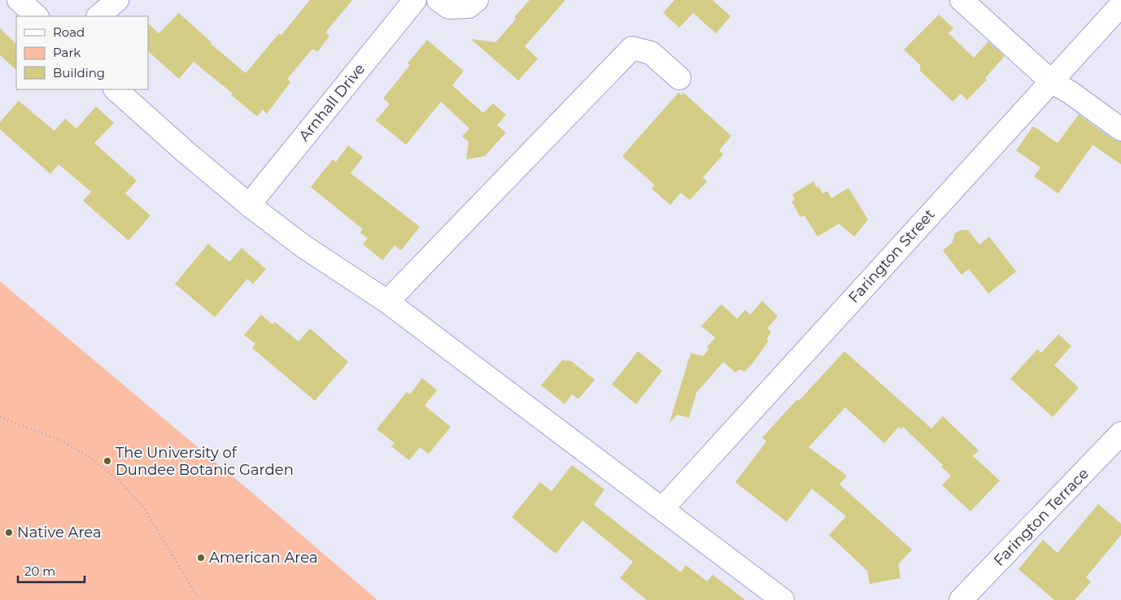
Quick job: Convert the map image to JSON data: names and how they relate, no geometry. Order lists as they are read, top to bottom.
{
  "streets": {
    "street": ["Arnhall Drive", "Farington Street", "Farington Terrace"]
  },
  "places": ["The University of Dundee Botanic Garden", "Native Area", "American Area"],
  "legend": ["Road", "Park", "Building"],
  "scale_bar": "20 m"
}
